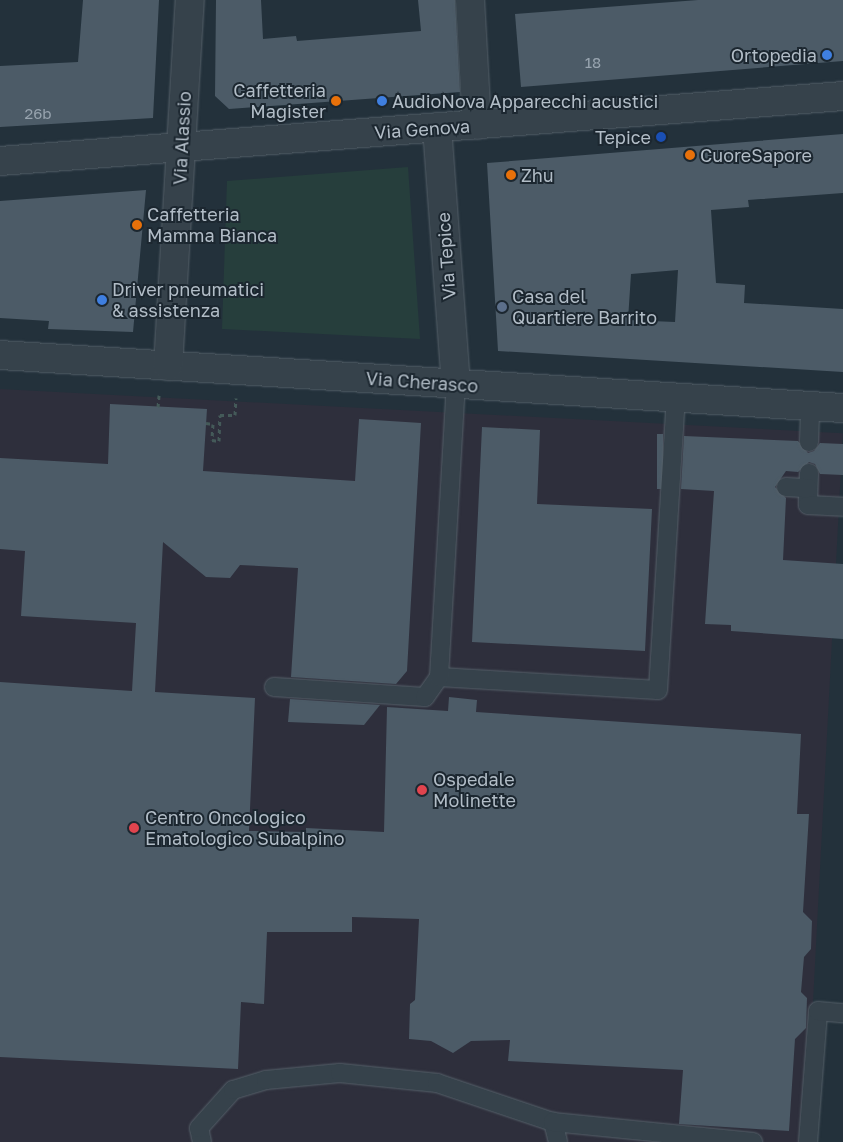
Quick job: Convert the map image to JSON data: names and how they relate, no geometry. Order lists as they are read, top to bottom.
{
  "streets": {
    "street": [
      "Via Genova",
      "Via Alassio",
      "Via Tepice",
      "Via Cherasco"
    ]
  },
  "crossings": [
    ["Via Genova", "Via Alassio"],
    ["Via Genova", "Via Tepice"],
    ["Via Alassio", "Via Cherasco"],
    ["Via Tepice", "Via Cherasco"]
  ],
  "places": [
    "Ortopedia",
    "Caffetteria Magister",
    "AudioNova Apparecchi acustici",
    "Tepice",
    "CuoreSapore",
    "Zhu",
    "Caffetteria Mamma Bianca",
    "Driver pneumatici & assistenza",
    "Casa del Quartiere Barrito",
    "Ospedale Molinette",
    "Centro Oncologico Ematologico Subalpino"
  ],
  "house_numbers": ["18", "26b"]
}
